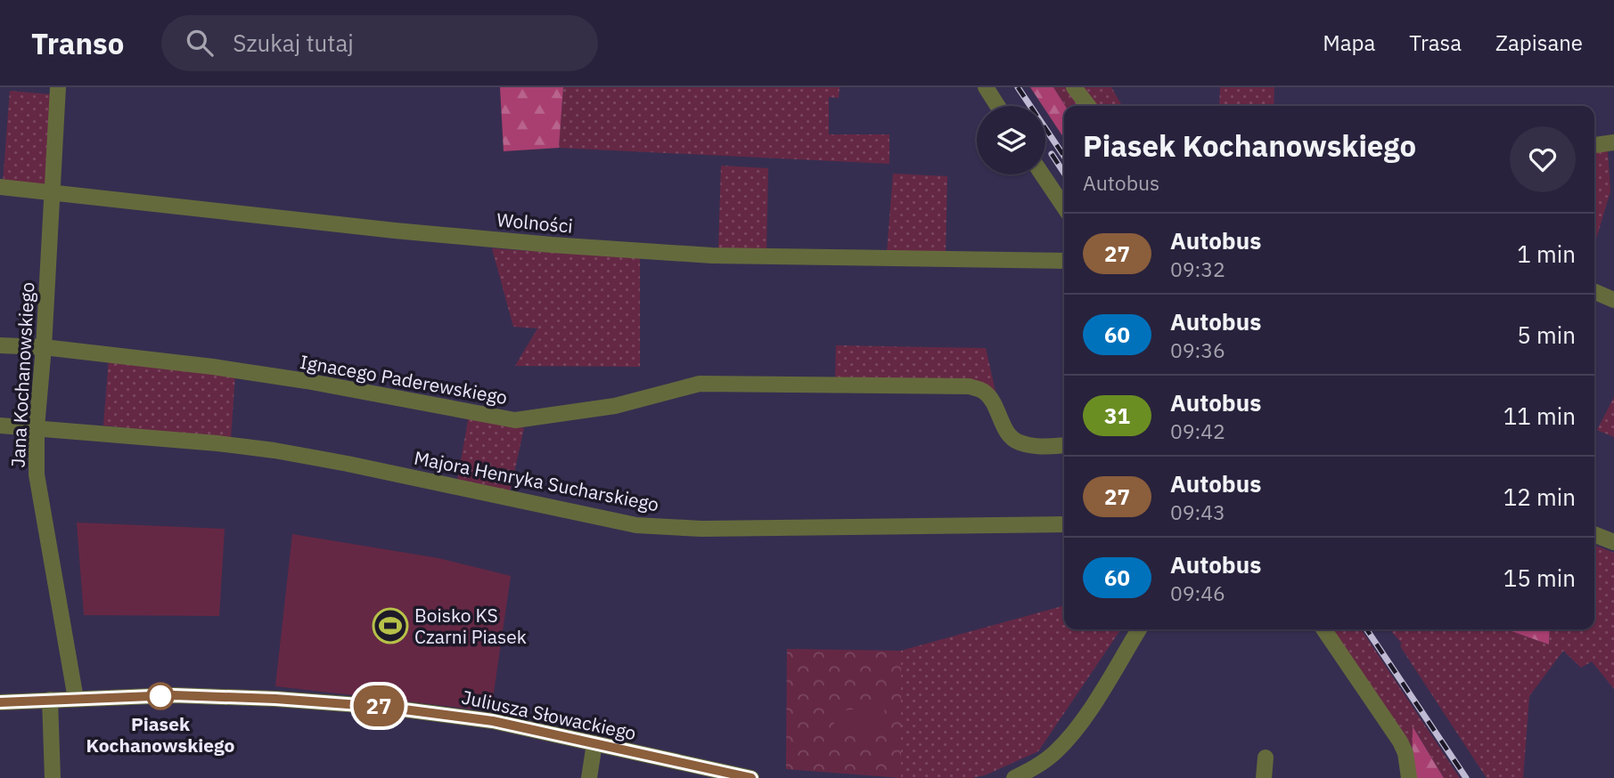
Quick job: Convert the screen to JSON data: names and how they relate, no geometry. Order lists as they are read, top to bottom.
{
  "streets": {
    "street": [
      "Wolności",
      "Jana Kochanowskiego",
      "Ignacego Paderewskiego",
      "Majora Henryka Sucharskiego",
      "Juliusza Słowackiego"
    ]
  },
  "crossings": [
    ["Wolności", "Jana Kochanowskiego"],
    ["Jana Kochanowskiego", "Ignacego Paderewskiego"],
    ["Jana Kochanowskiego", "Majora Henryka Sucharskiego"],
    ["Jana Kochanowskiego", "Juliusza Słowackiego"]
  ],
  "places": {
    "sports": ["Boisko KS Czarni Piasek"],
    "other": ["Piasek Kochanowskiego"]
  },
  "lines": ["bus line 27"],
  "page": {
    "header": "Transo",
    "search": "Szukaj tutaj",
    "nav": ["Mapa", "Trasa", "Zapisane"],
    "on_map": "27",
    "heading": ["Piasek Kochanowskiego", "Autobus"],
    "list": [
      {
        "mark": "27",
        "name": "Autobus",
        "note": "09:32",
        "value": "1 min"
      },
      {
        "mark": "60",
        "name": "Autobus",
        "note": "09:36",
        "value": "5 min"
      },
      {
        "mark": "31",
        "name": "Autobus",
        "note": "09:42",
        "value": "11 min"
      },
      {
        "mark": "27",
        "name": "Autobus",
        "note": "09:43",
        "value": "12 min"
      },
      {
        "mark": "60",
        "name": "Autobus",
        "note": "09:46",
        "value": "15 min"
      }
    ]
  }
}
